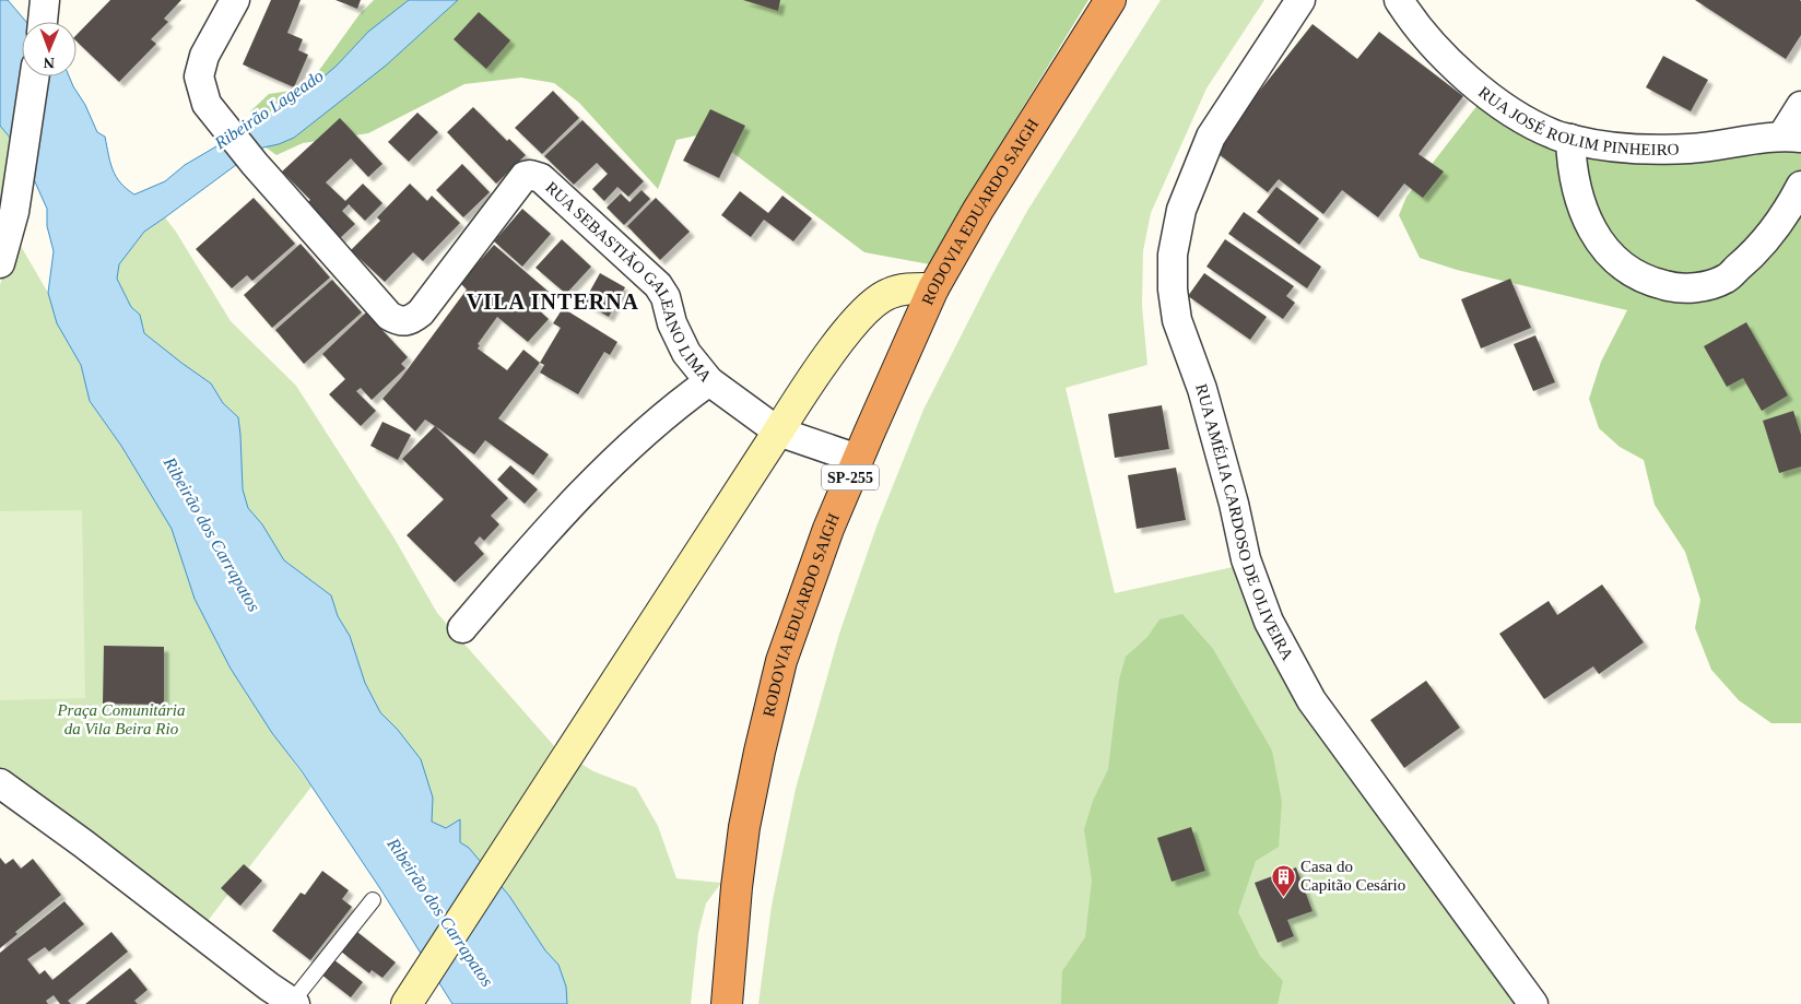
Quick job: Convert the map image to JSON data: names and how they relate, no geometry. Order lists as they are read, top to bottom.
{
  "streets": {
    "highway": ["RODOVIA EDUARDO SAIGH", "SP-255"],
    "street": ["RUA JOSÉ ROLIM PINHEIRO", "RUA SEBASTIÃO GALEANO LIMA", "RUA AMÉLIA CARDOSO DE OLIVEIRA"]
  },
  "crossings": [
    ["RODOVIA EDUARDO SAIGH", "RUA SEBASTIÃO GALEANO LIMA"]
  ],
  "districts": ["VILA INTERNA"],
  "water": ["Ribeirão Lageado", "Ribeirão dos Carrapatos"],
  "parks": ["Praça Comunitária da Vila Beira Rio"],
  "places": {
    "building": ["Casa do Capitão Cesário"]
  },
  "north": "bottom"
}
